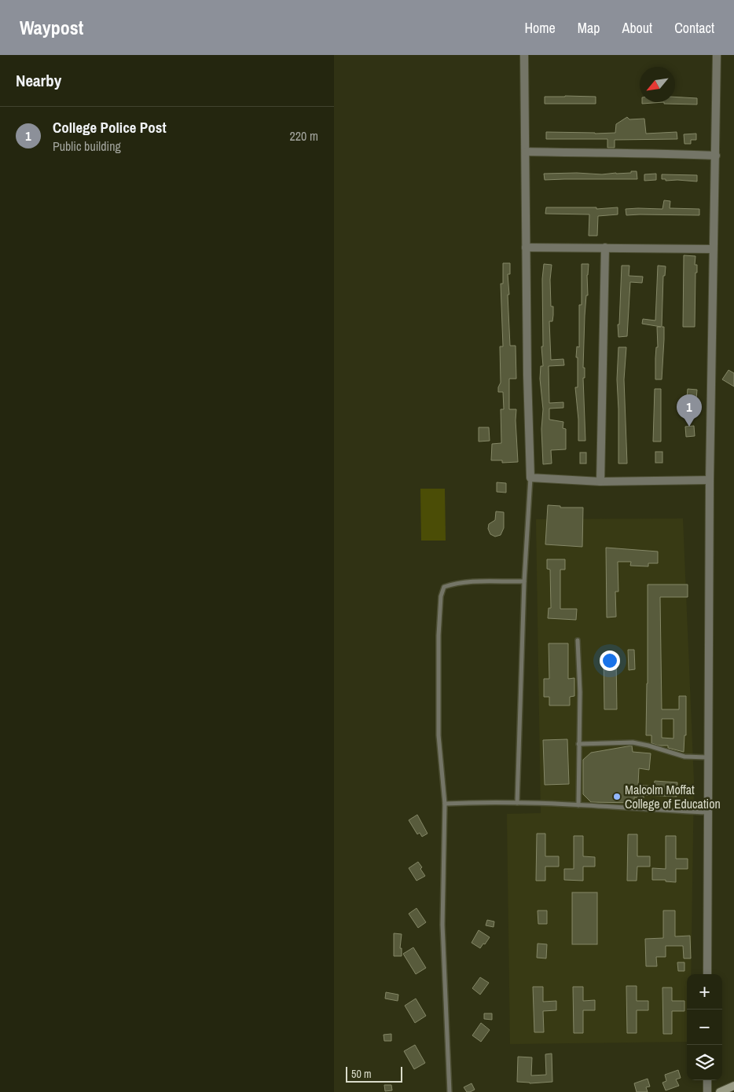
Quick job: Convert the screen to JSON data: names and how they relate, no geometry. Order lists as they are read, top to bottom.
{
  "places": ["Malcolm Moffat College of Education"],
  "scale_bar": "50 m",
  "north": "bottom left",
  "page": {
    "header": "Waypost",
    "nav": [
      "Home",
      "Map",
      "About",
      "Contact"
    ],
    "heading": "Nearby",
    "list": [
      {
        "mark": "1",
        "name": "College Police Post",
        "note": "Public building",
        "value": "220 m"
      }
    ],
    "pins": "1",
    "map_buttons": ["+", "−"],
    "scale": "50 m"
  }
}
